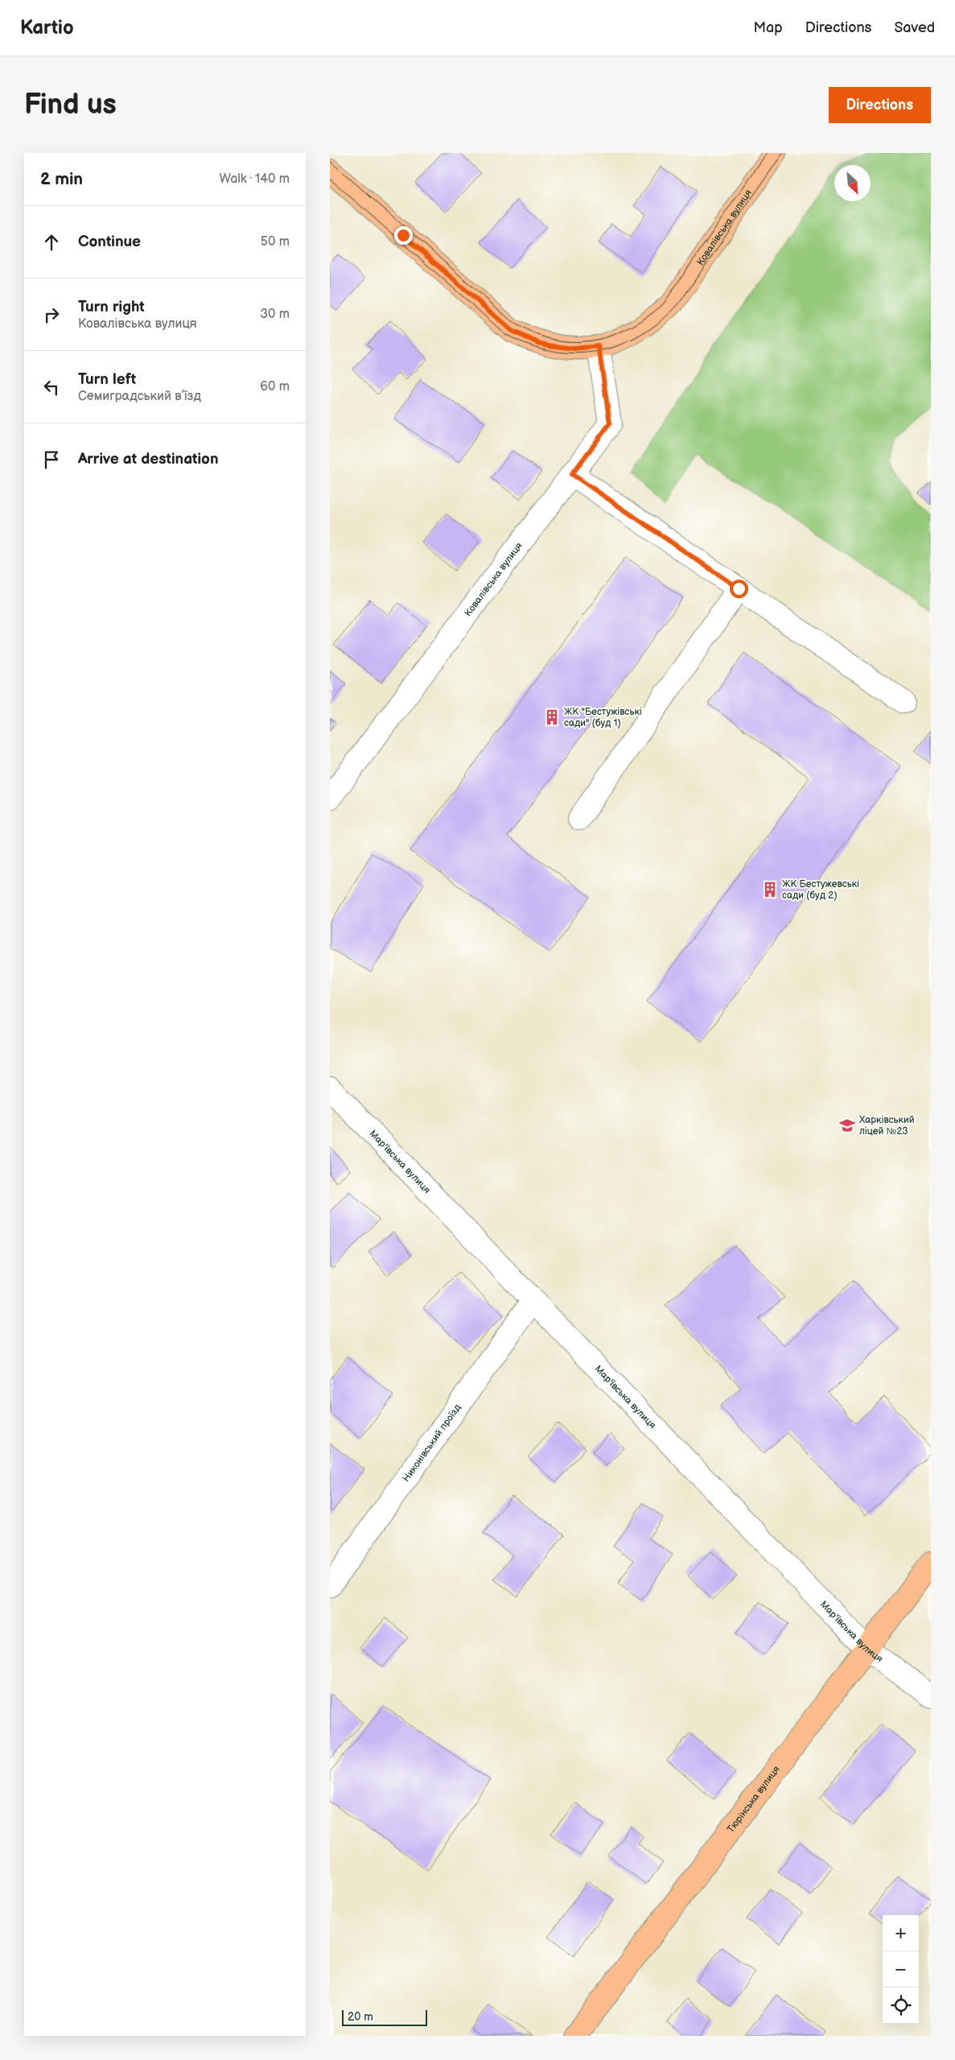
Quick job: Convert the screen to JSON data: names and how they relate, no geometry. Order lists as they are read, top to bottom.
{
  "streets": {
    "main road": ["Ковалівська вулиця", "Тюрінська вулиця"],
    "street": ["Мар'ївська вулиця", "Никонівський проїзд"]
  },
  "crossings": [
    ["Мар'ївська вулиця", "Никонівський проїзд"],
    ["Мар'ївська вулиця", "Тюрінська вулиця"]
  ],
  "places": {
    "building": ["ЖК \"Бестужівські сади\" (буд 1)", "ЖК Бестужевські сади (буд 2)"],
    "school or university": ["Харківський ліцей №23"]
  },
  "scale_bar": "20 m",
  "north": "bottom right",
  "page": {
    "header": "Kartio",
    "nav": ["Map", "Directions", "Saved"],
    "buttons": "Directions",
    "title": "Find us",
    "heading": ["2 min", "Walk · 140 m"],
    "list": [
      ["Continue", "50 m"],
      ["Turn right", "Ковалівська вулиця", "30 m"],
      ["Turn left", "Семиградський в’їзд", "60 m"],
      "Arrive at destination"
    ],
    "map_buttons": ["+", "−"],
    "scale": "20 m"
  }
}
